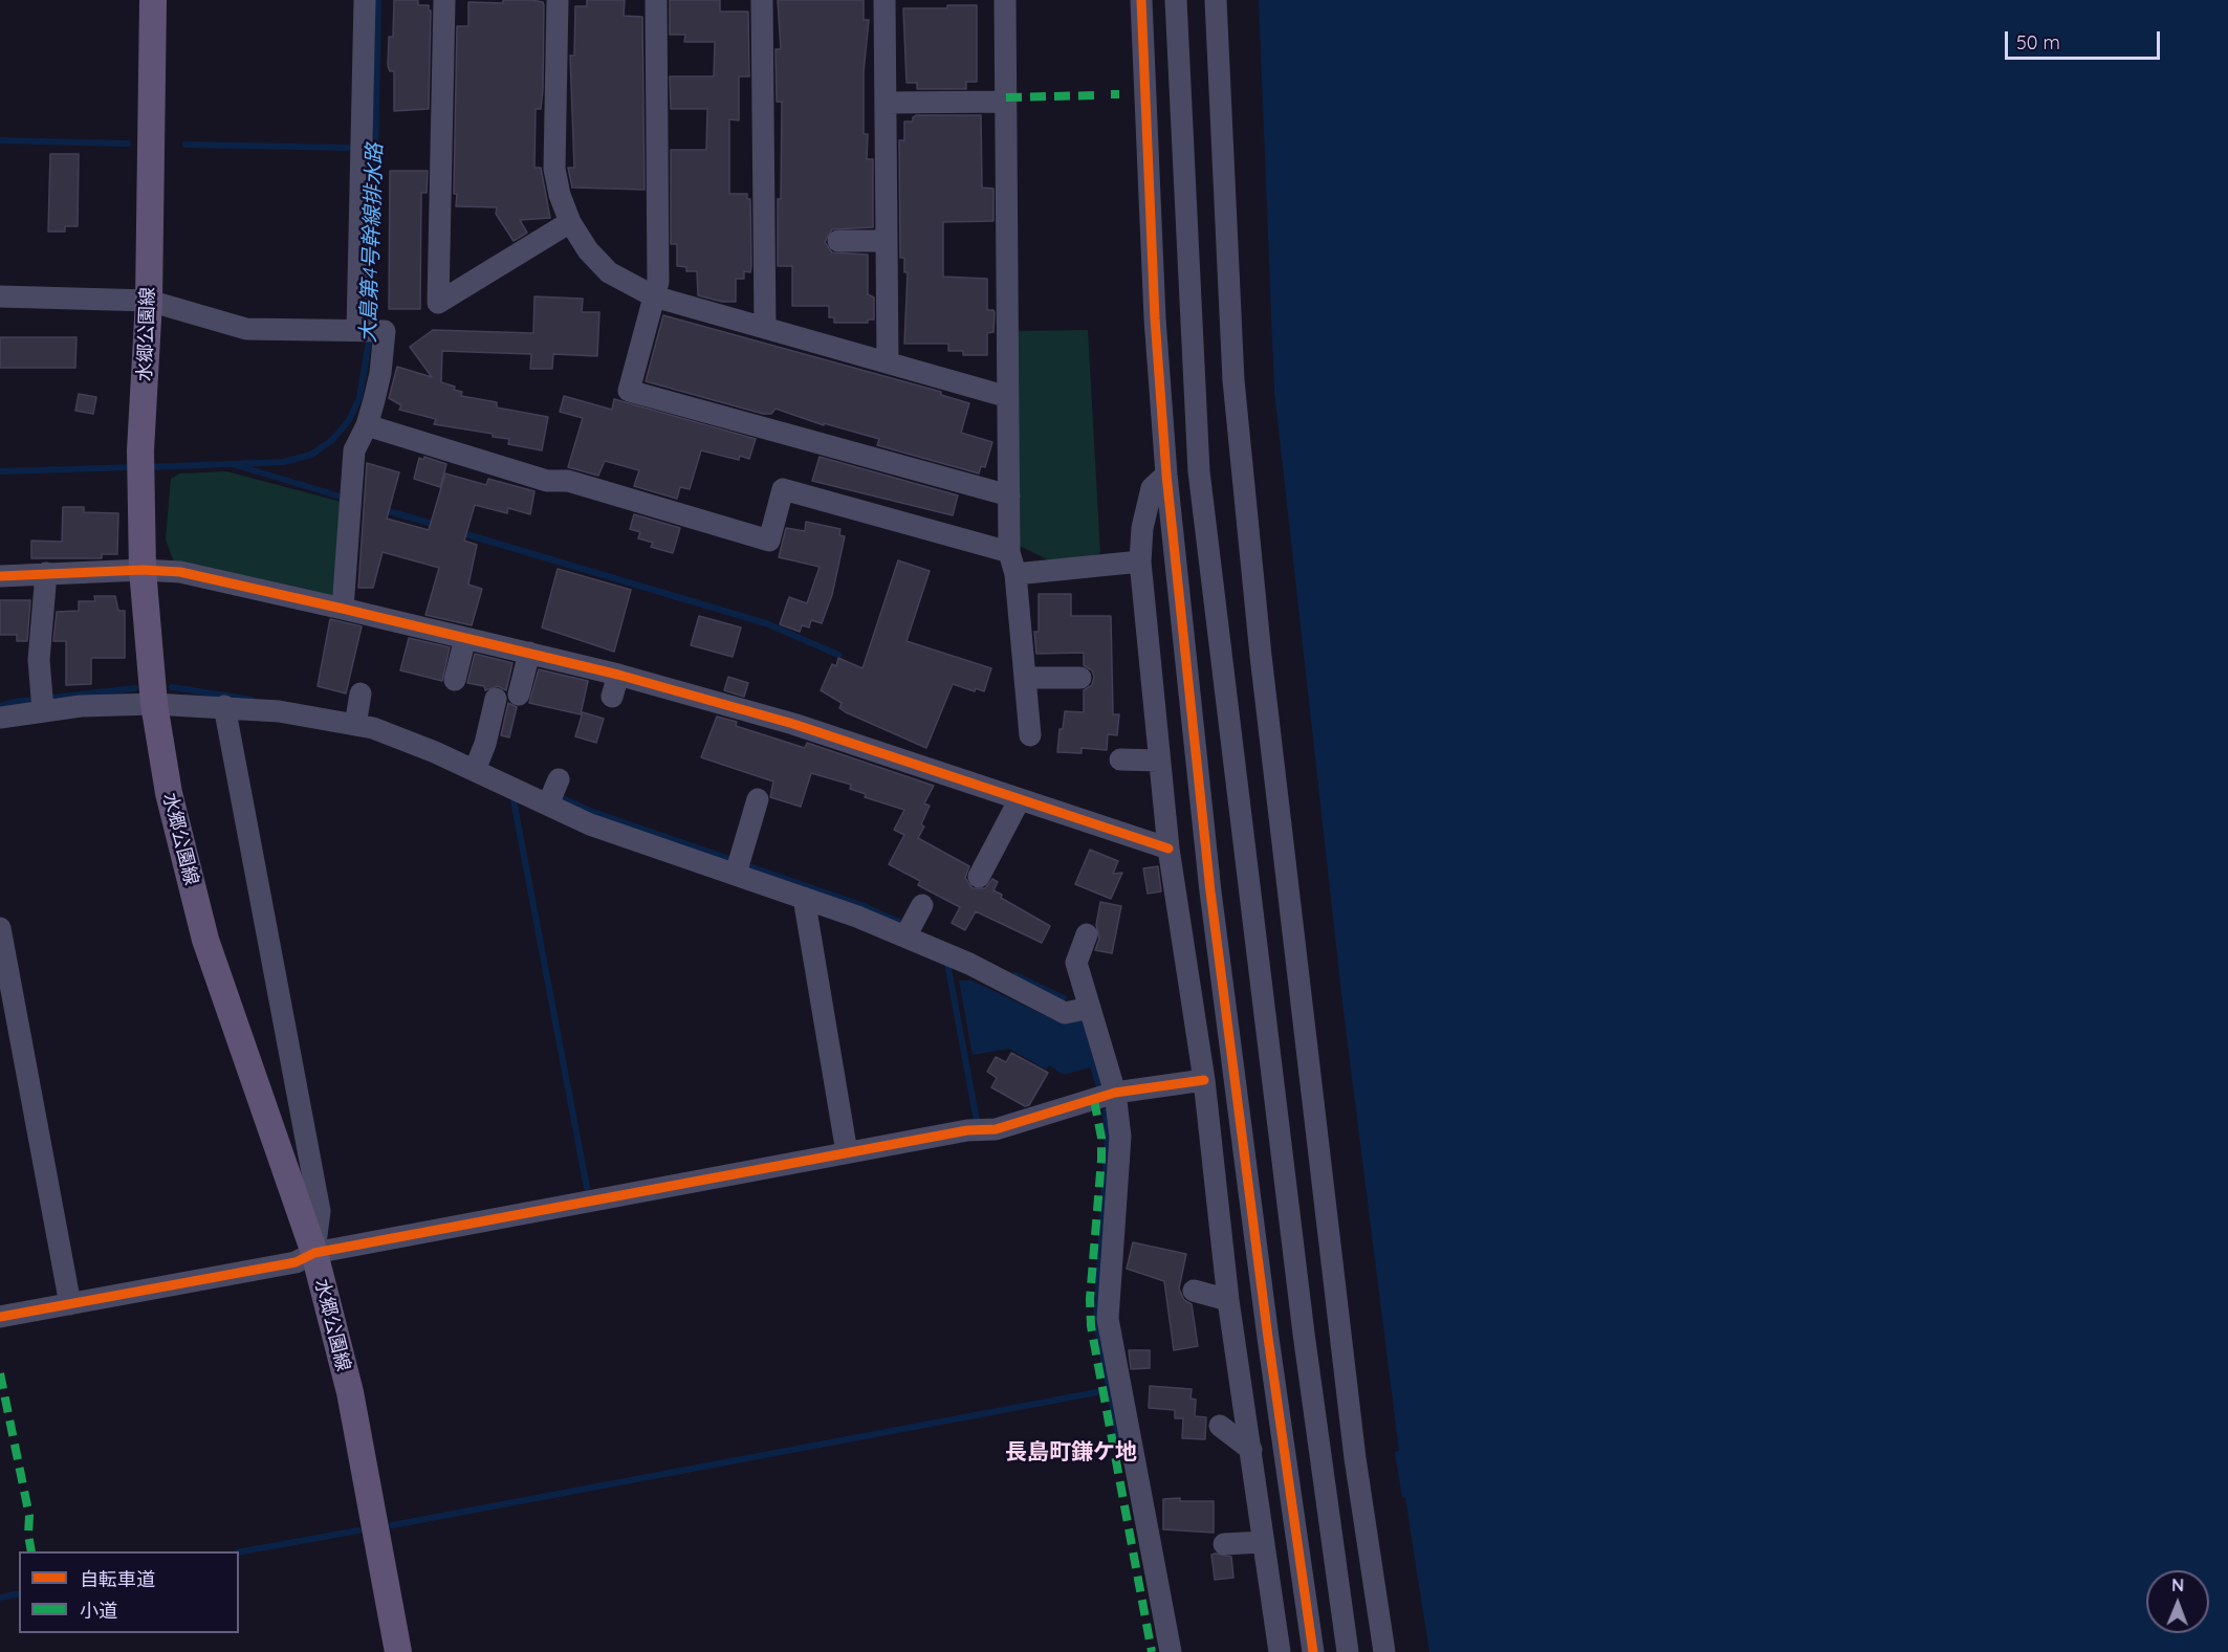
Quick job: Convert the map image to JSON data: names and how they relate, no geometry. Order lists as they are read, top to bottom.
{
  "streets": {
    "main road": ["水郷公園線"]
  },
  "districts": ["長島町鎌ケ地"],
  "water": ["大島第4号幹線排水路"],
  "legend": ["自転車道", "小道"],
  "scale_bar": "50 m",
  "north": "top"
}
